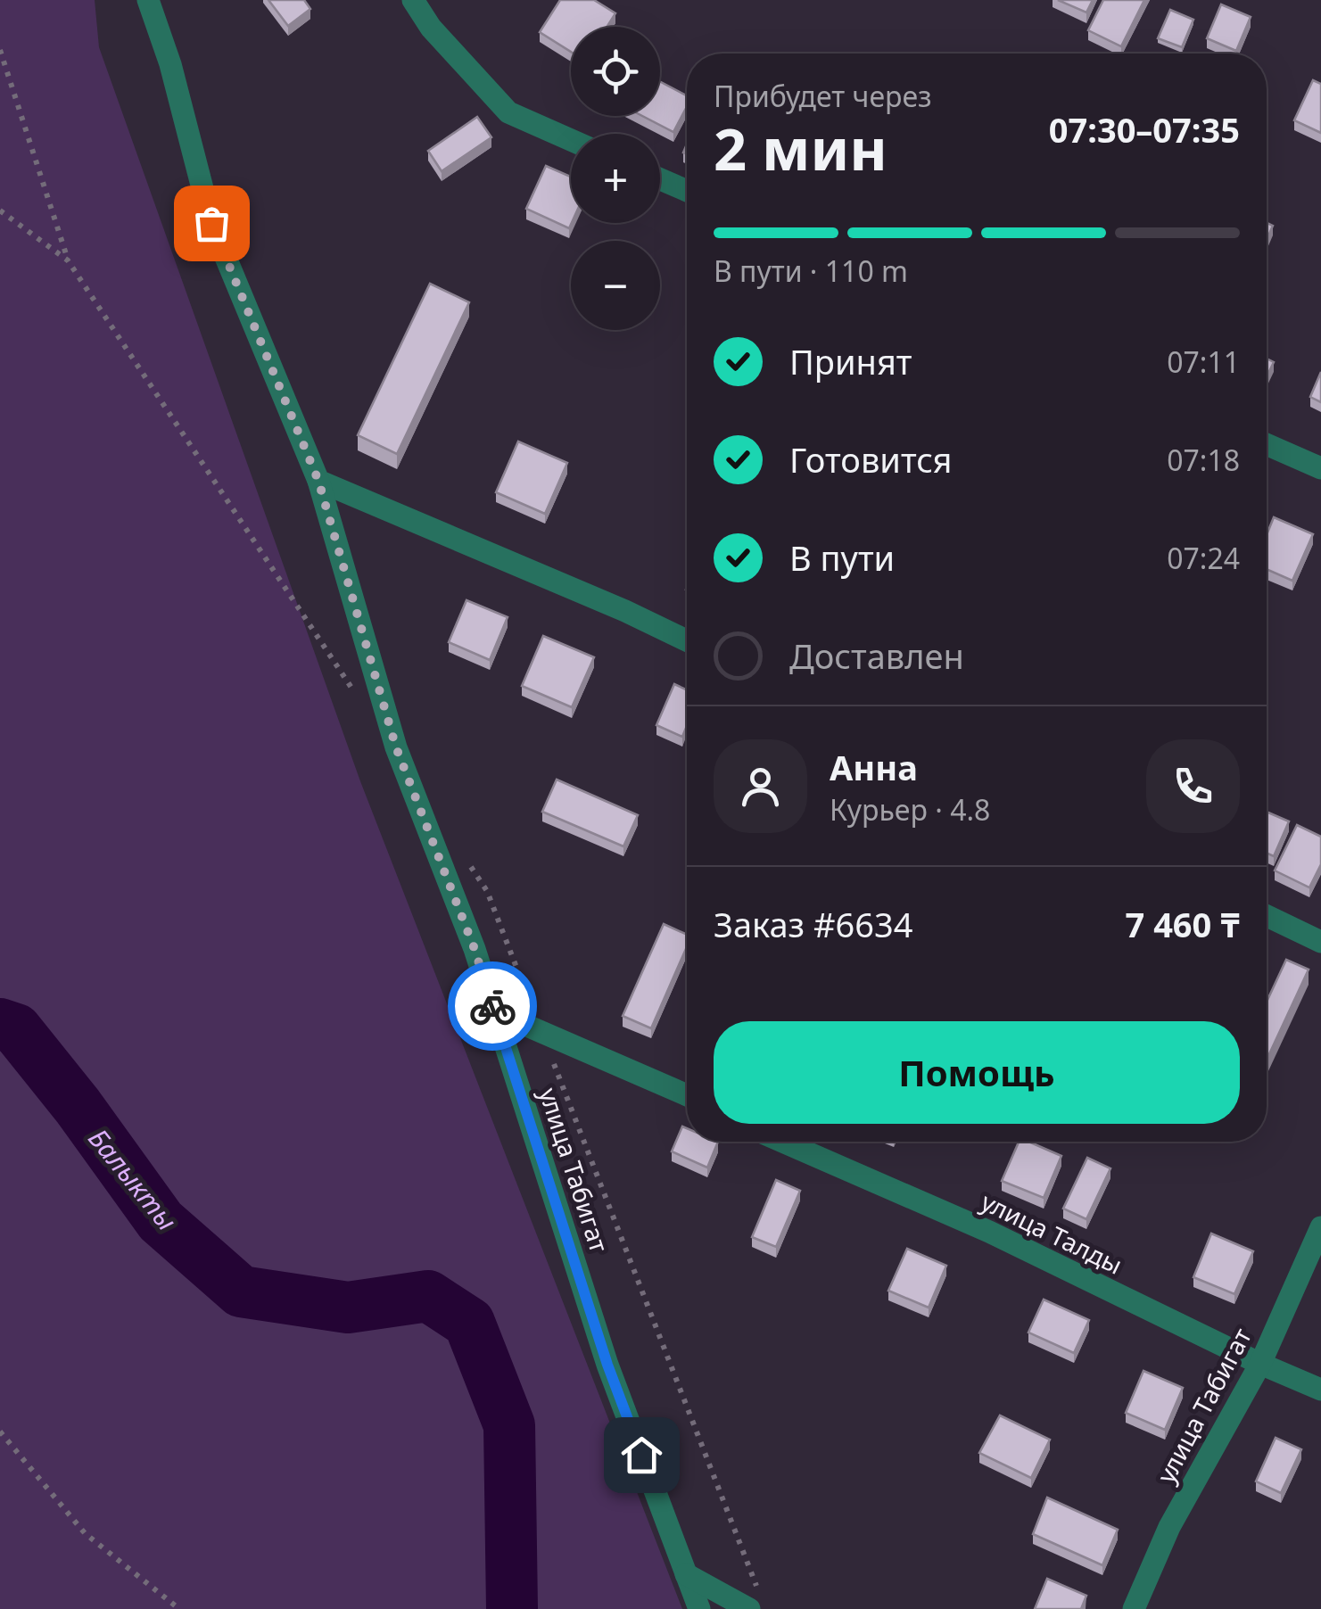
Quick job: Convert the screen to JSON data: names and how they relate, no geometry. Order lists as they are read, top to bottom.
{
  "streets": {
    "street": ["улица Табигат", "улица Талды"]
  },
  "crossings": [
    ["улица Табигат", "улица Талды"]
  ],
  "water": ["Балыкты"],
  "page": {
    "map_buttons": ["+", "−"],
    "heading": ["2 мин", "Прибудет через", "07:30–07:35"],
    "panel": [
      "Анна",
      "Курьер · 4.8",
      "Заказ #6634",
      "7 460 ₸"
    ],
    "bar": "В пути · 110 m",
    "list": [
      ["Принят", "07:11"],
      ["Готовится", "07:18"],
      ["В пути", "07:24"],
      "Доставлен"
    ],
    "buttons": "Помощь"
  }
}
